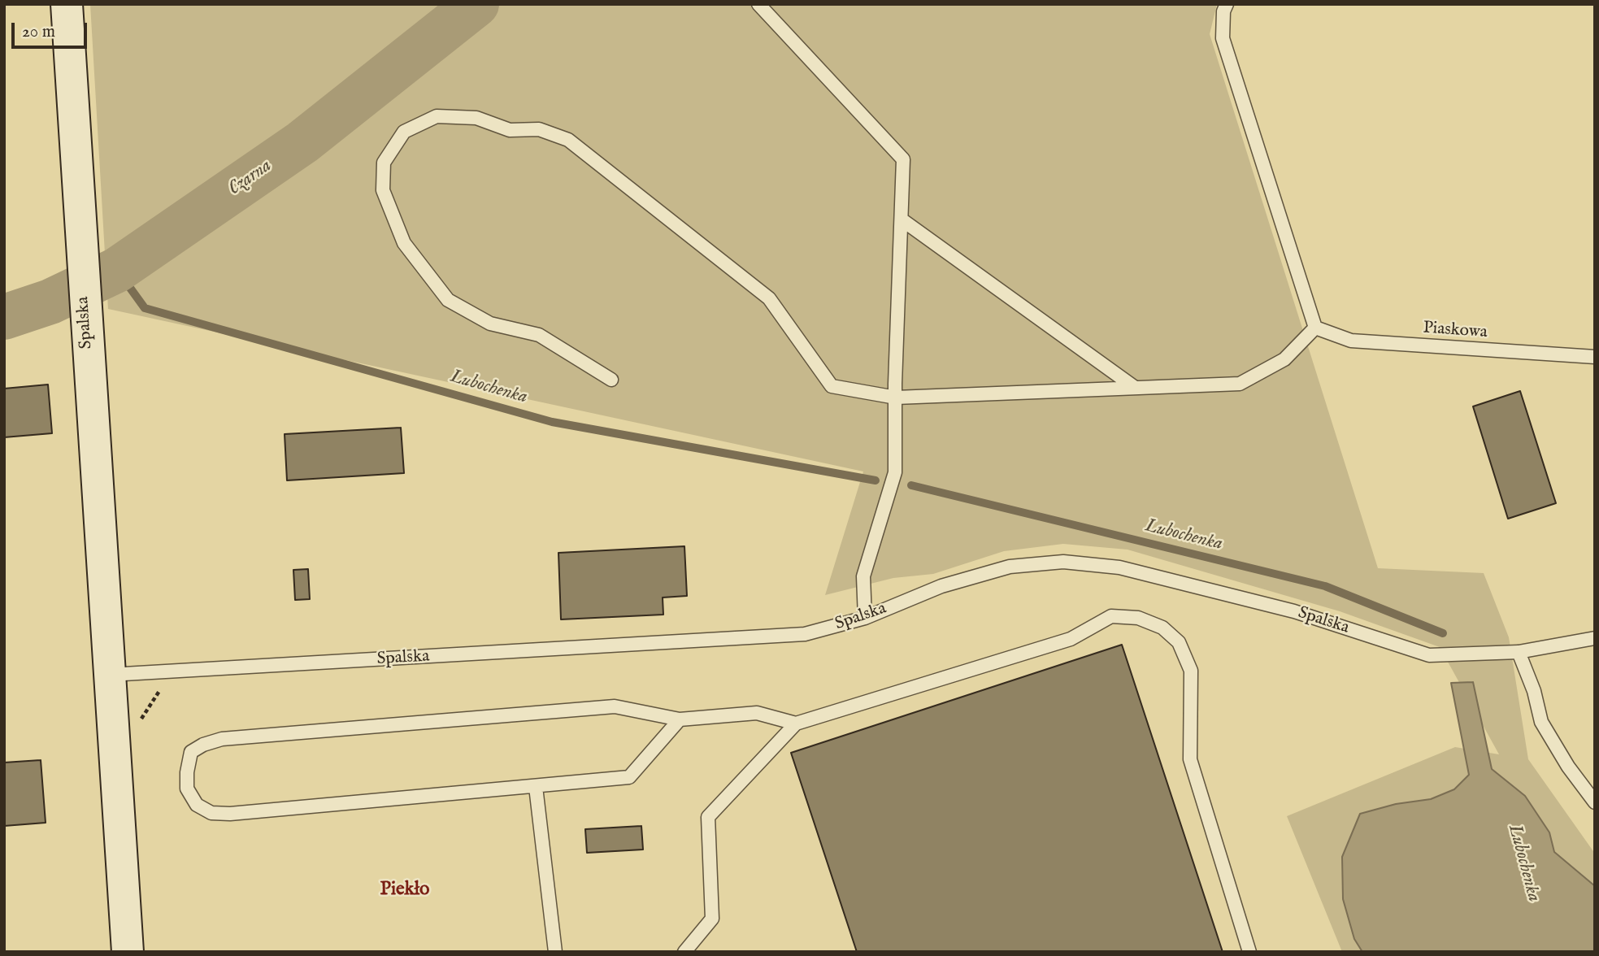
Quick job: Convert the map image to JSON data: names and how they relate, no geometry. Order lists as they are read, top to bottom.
{
  "streets": {
    "street": ["Spalska"],
    "lane": ["Piaskowa"]
  },
  "districts": ["Piekło"],
  "water": ["Czarna", "Lubochenka"],
  "scale_bar": "20 m"
}
